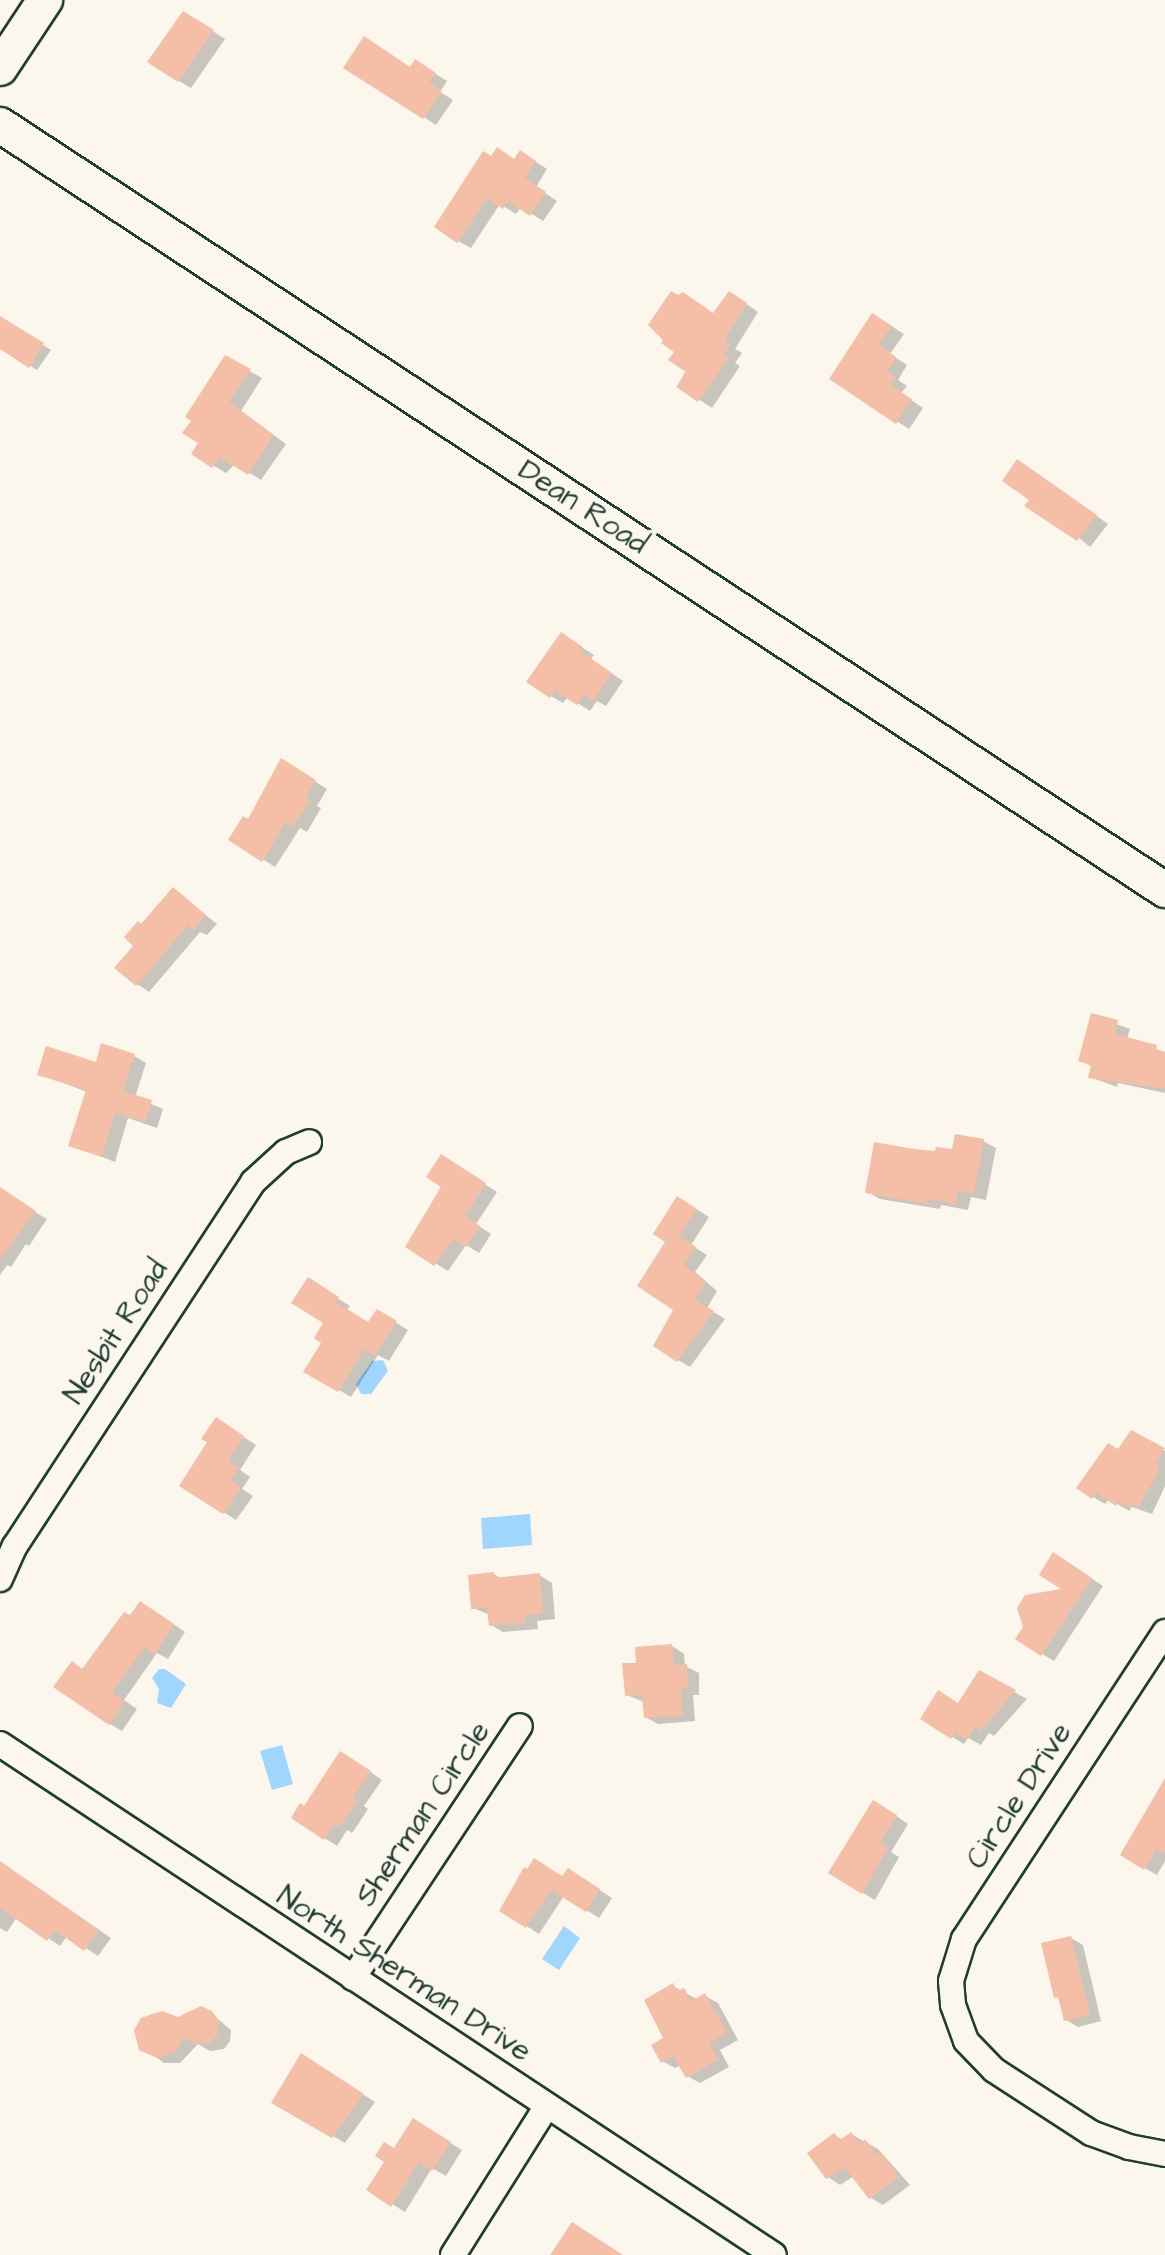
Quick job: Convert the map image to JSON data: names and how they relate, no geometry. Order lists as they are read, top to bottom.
{
  "streets": {
    "street": [
      "Dean Road",
      "Nesbit Road",
      "Circle Drive",
      "Sherman Circle",
      "North Sherman Drive"
    ]
  },
  "crossings": [
    ["Sherman Circle", "North Sherman Drive"]
  ]
}
